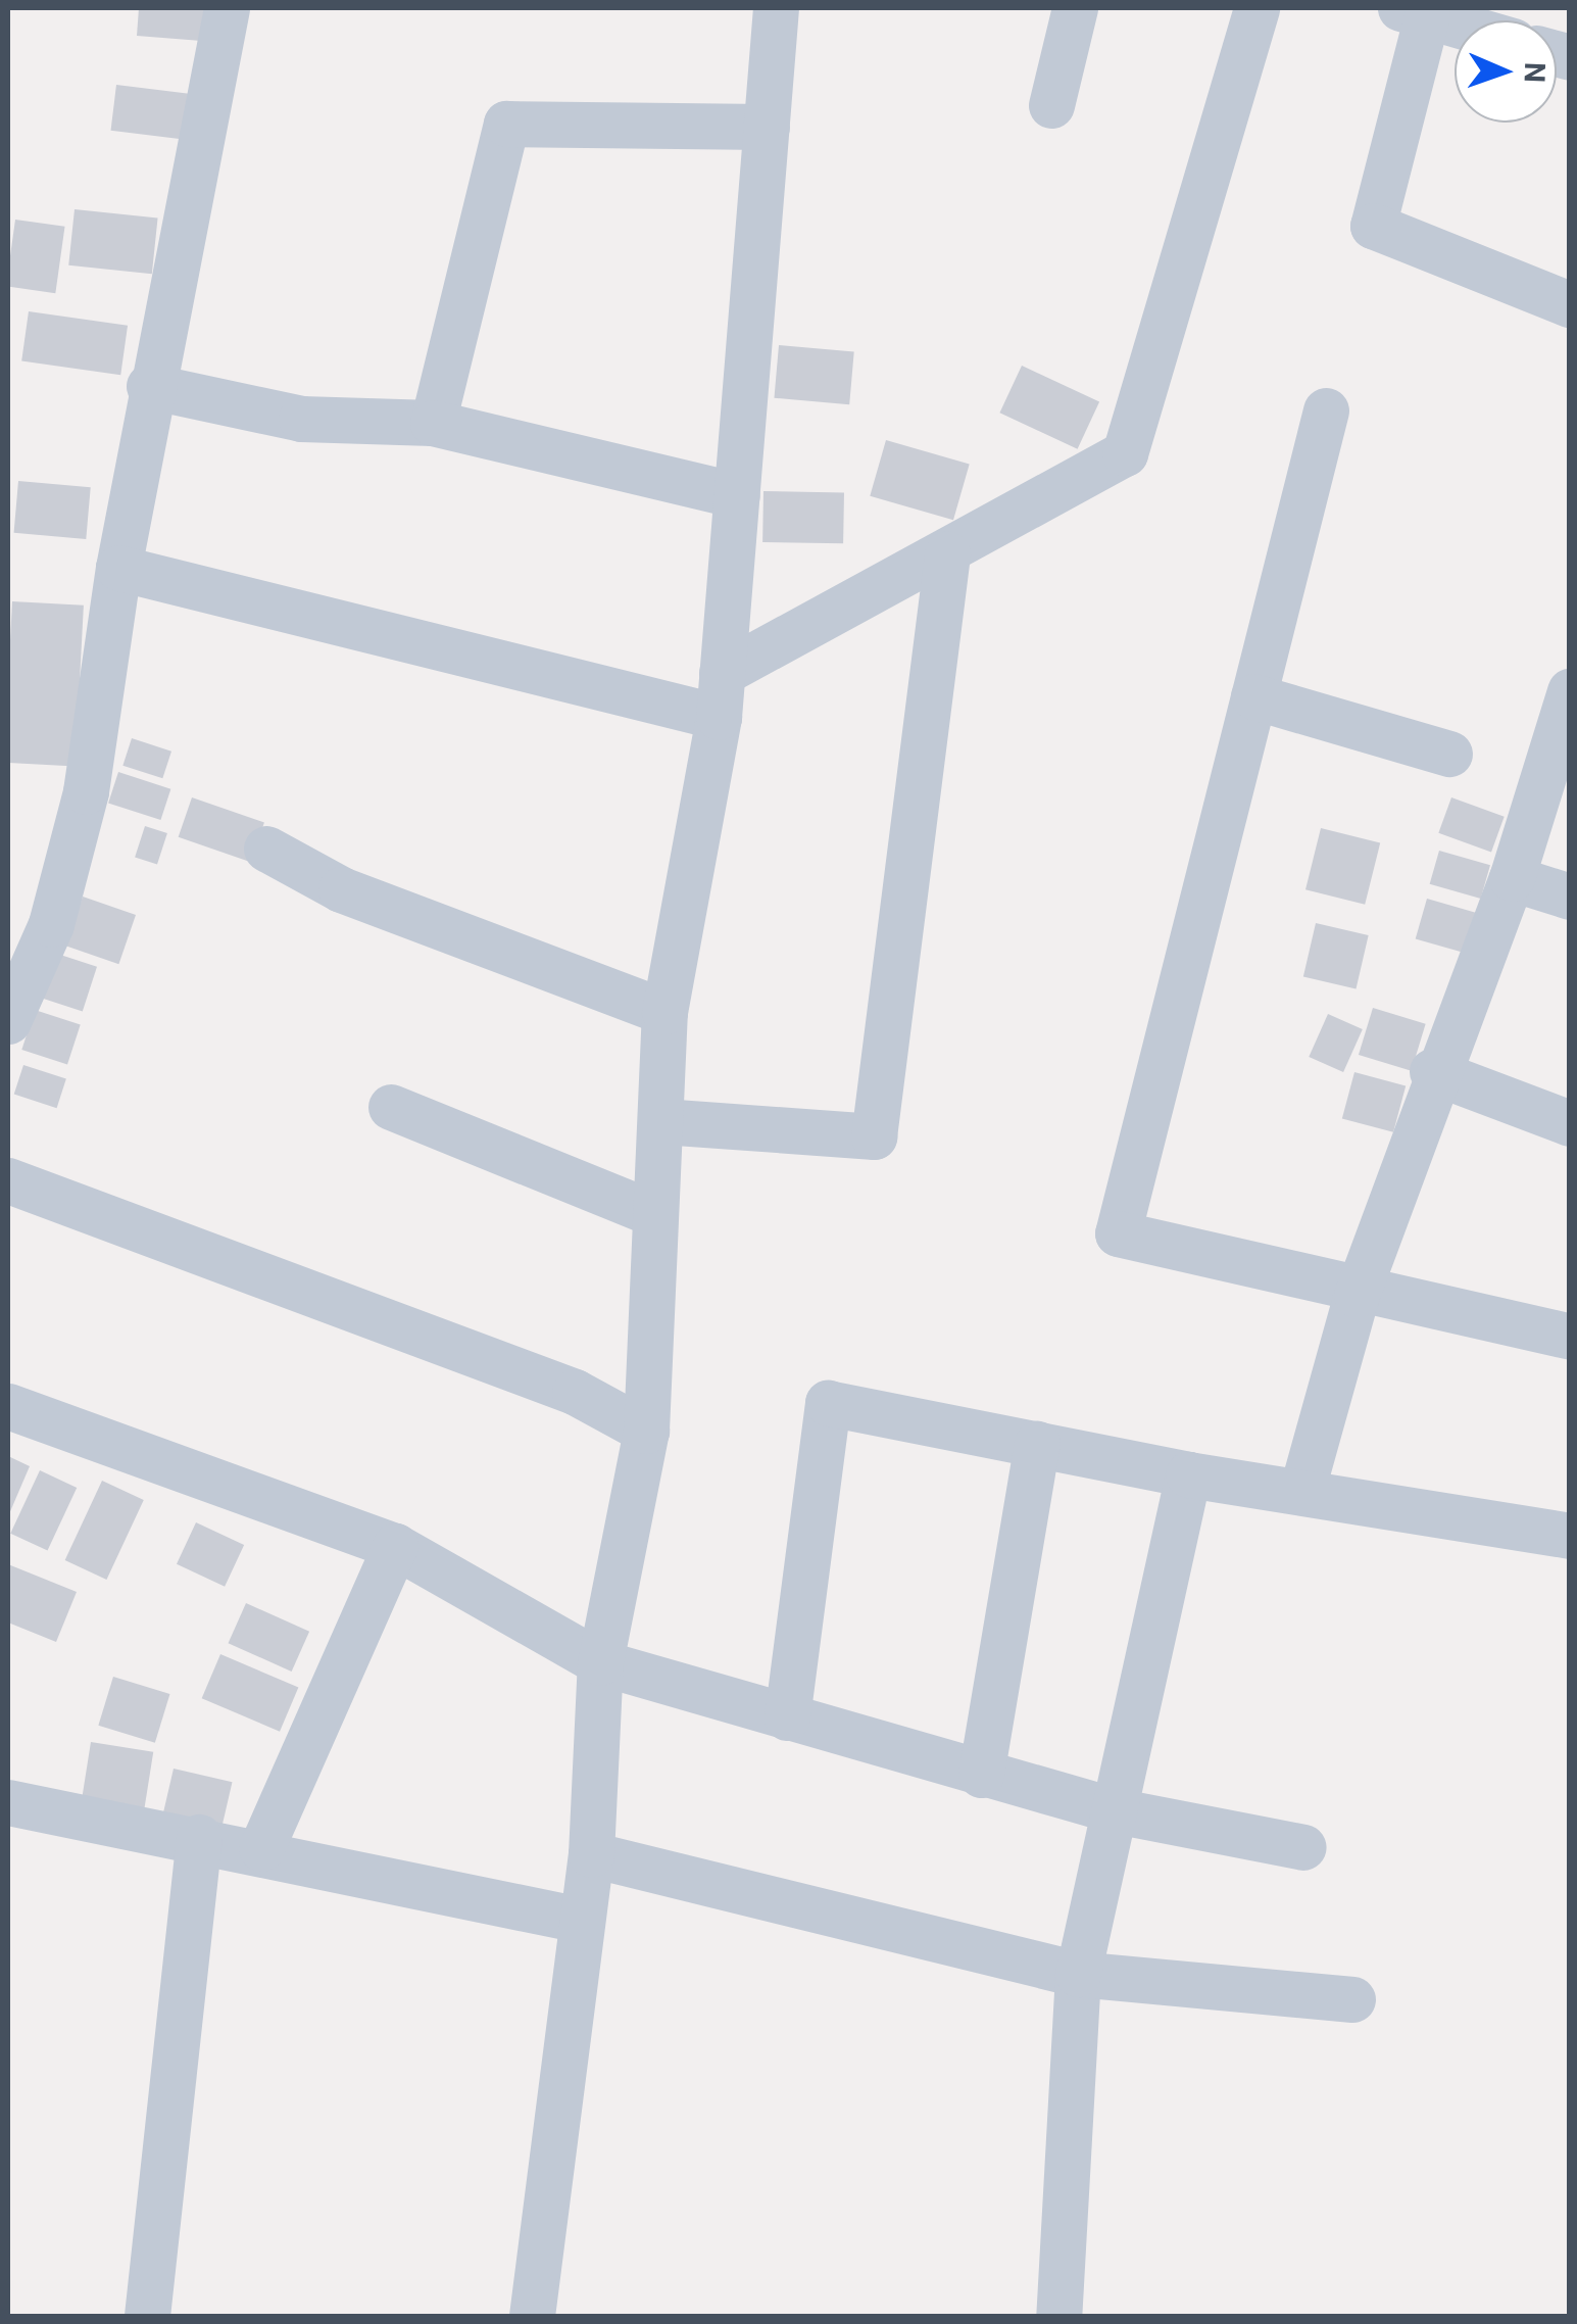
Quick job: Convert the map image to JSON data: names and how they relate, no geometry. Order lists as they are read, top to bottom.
{
  "north": "right"
}
